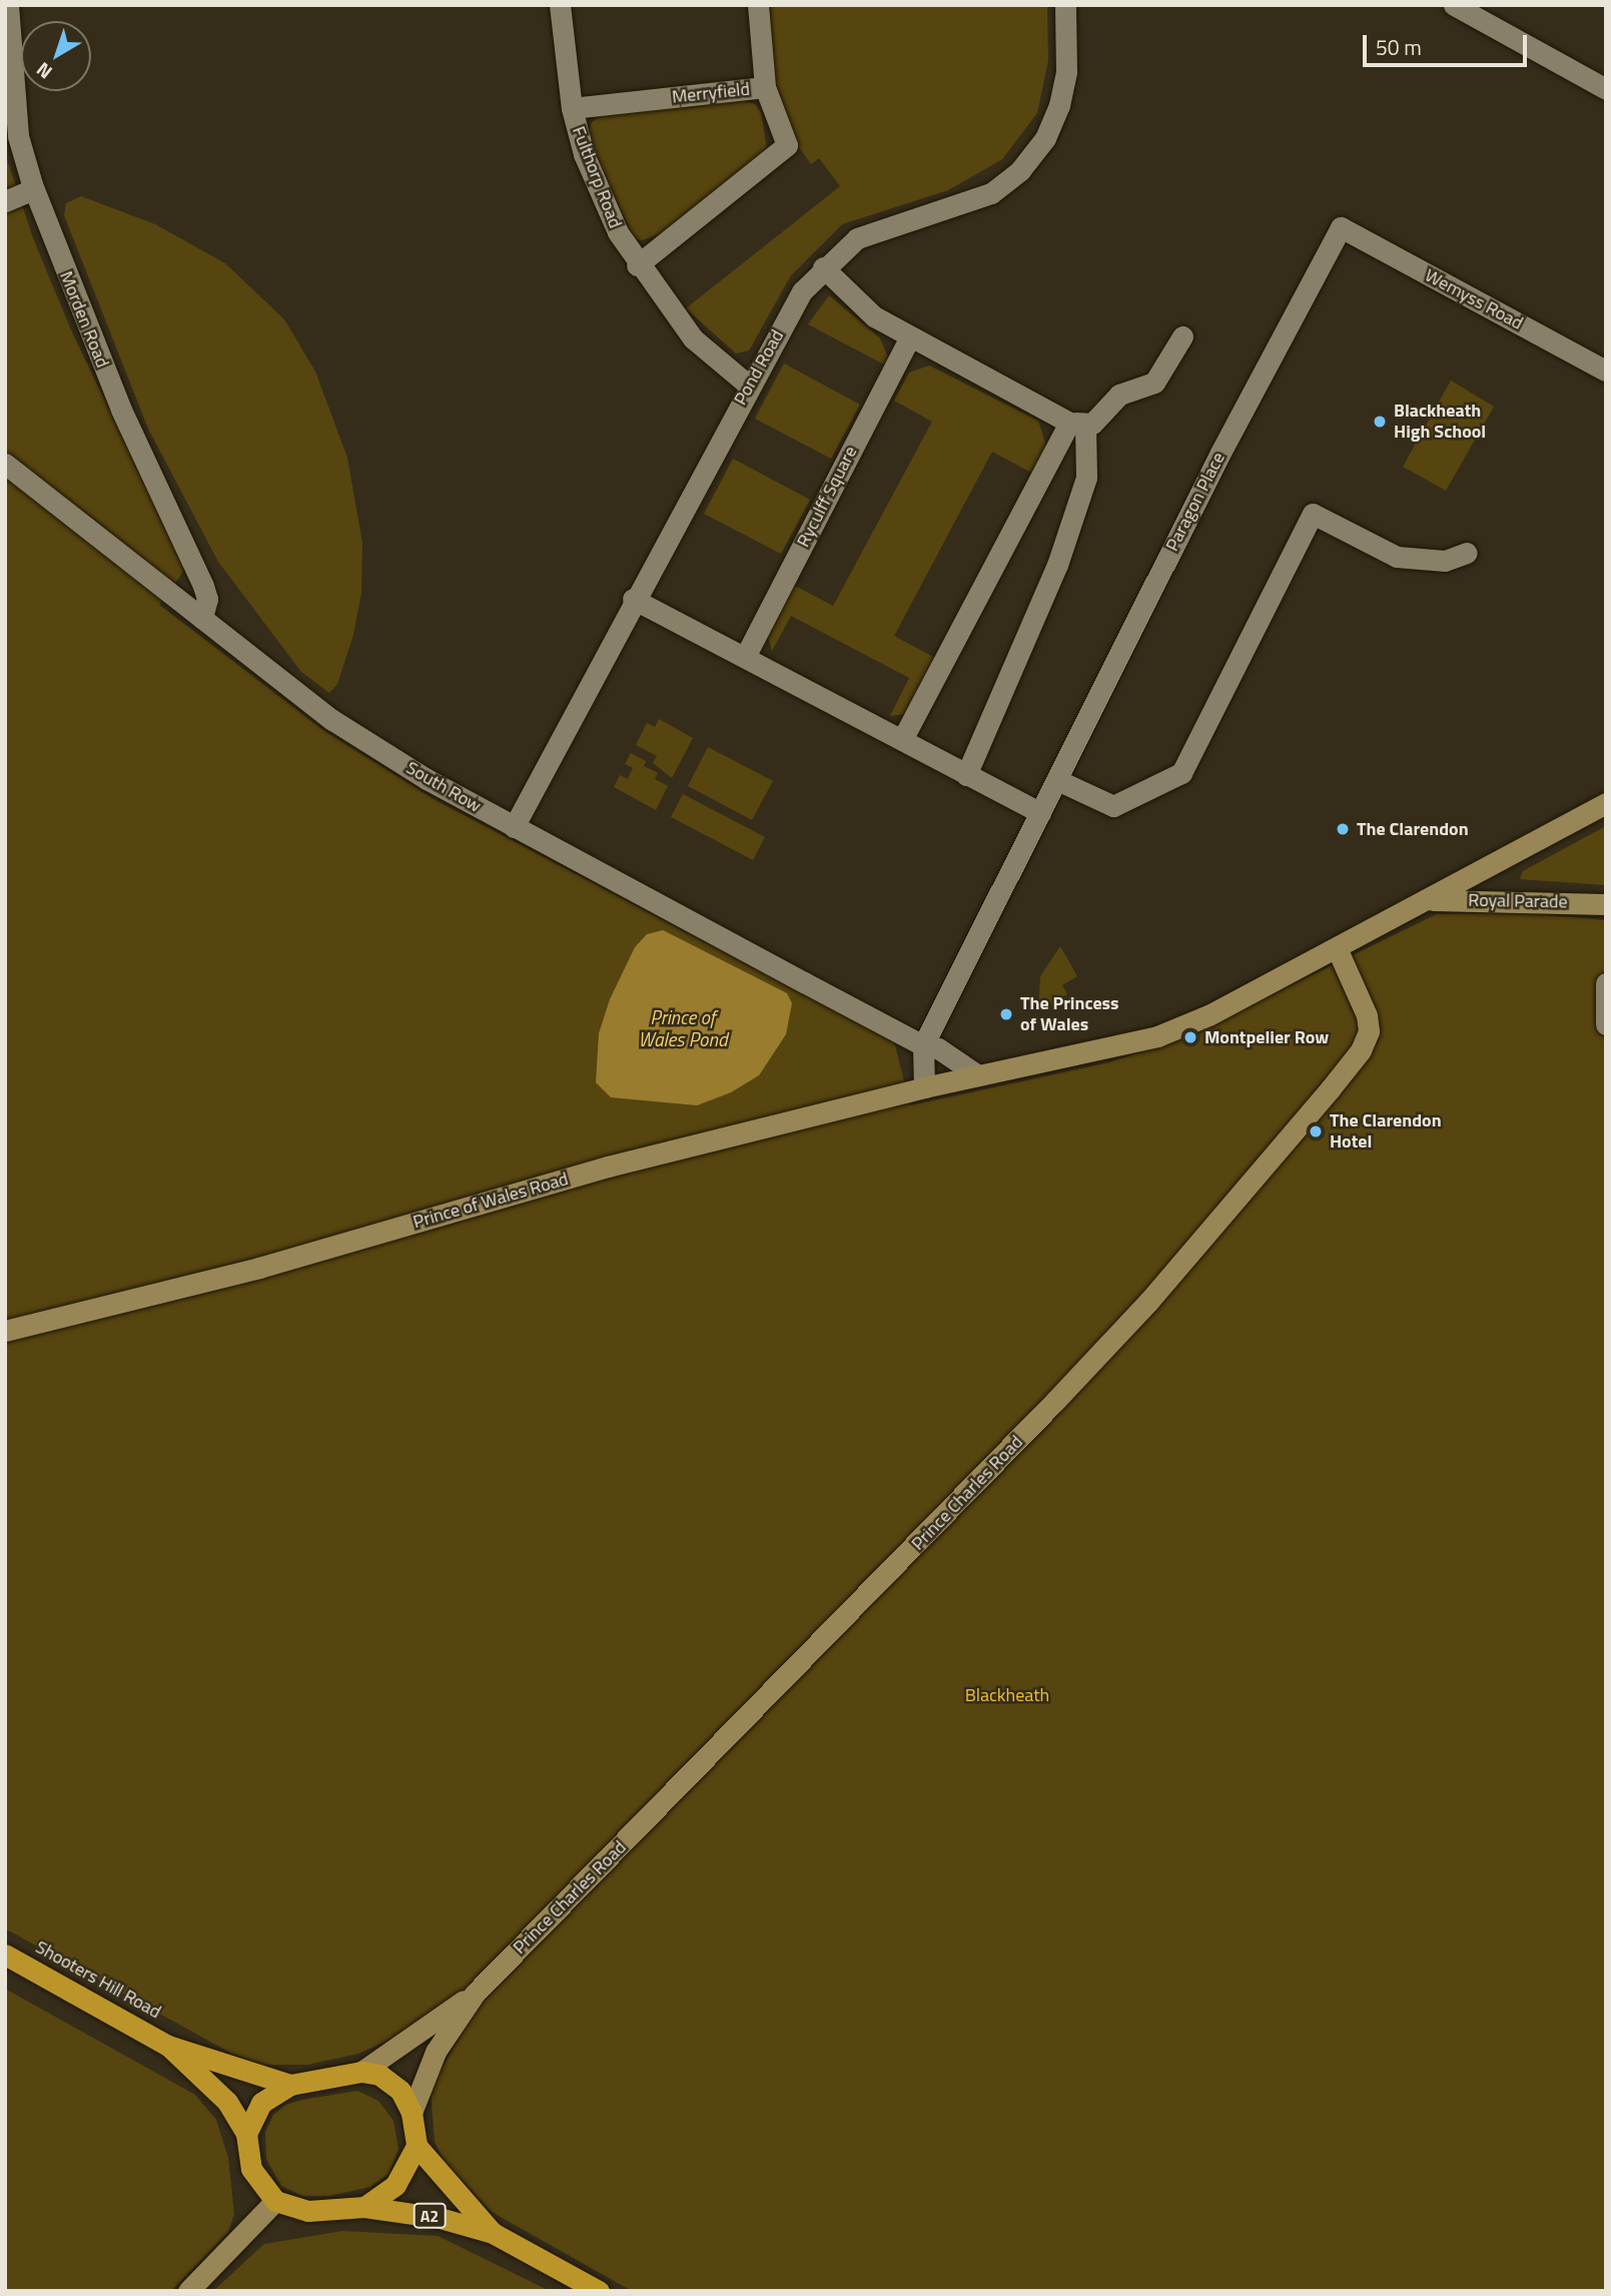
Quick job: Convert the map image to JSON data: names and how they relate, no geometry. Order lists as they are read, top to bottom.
{
  "streets": {
    "highway": ["Shooters Hill Road", "A2"],
    "main road": ["Royal Parade", "Prince of Wales Road", "Prince Charles Road"],
    "street": [
      "Merryfield",
      "Fulthorp Road",
      "Wemyss Road",
      "Morden Road",
      "Pond Road",
      "Ryculff Square",
      "Paragon Place",
      "South Row"
    ]
  },
  "crossings": [
    ["Merryfield", "Fulthorp Road"],
    ["Fulthorp Road", "Pond Road"],
    ["Wemyss Road", "Paragon Place"],
    ["Morden Road", "South Row"],
    ["Pond Road", "South Row"],
    ["Paragon Place", "South Row"],
    ["South Row", "Prince of Wales Road"],
    ["Prince Charles Road", "Shooters Hill Road"],
    ["Prince Charles Road", "A2"],
    ["Shooters Hill Road", "A2"]
  ],
  "water": ["Prince of Wales Pond"],
  "parks": ["Blackheath"],
  "places": [
    "Blackheath High School",
    "The Clarendon",
    "The Princess of Wales",
    "Montpelier Row",
    "The Clarendon Hotel"
  ],
  "scale_bar": "50 m",
  "north": "bottom left"
}
